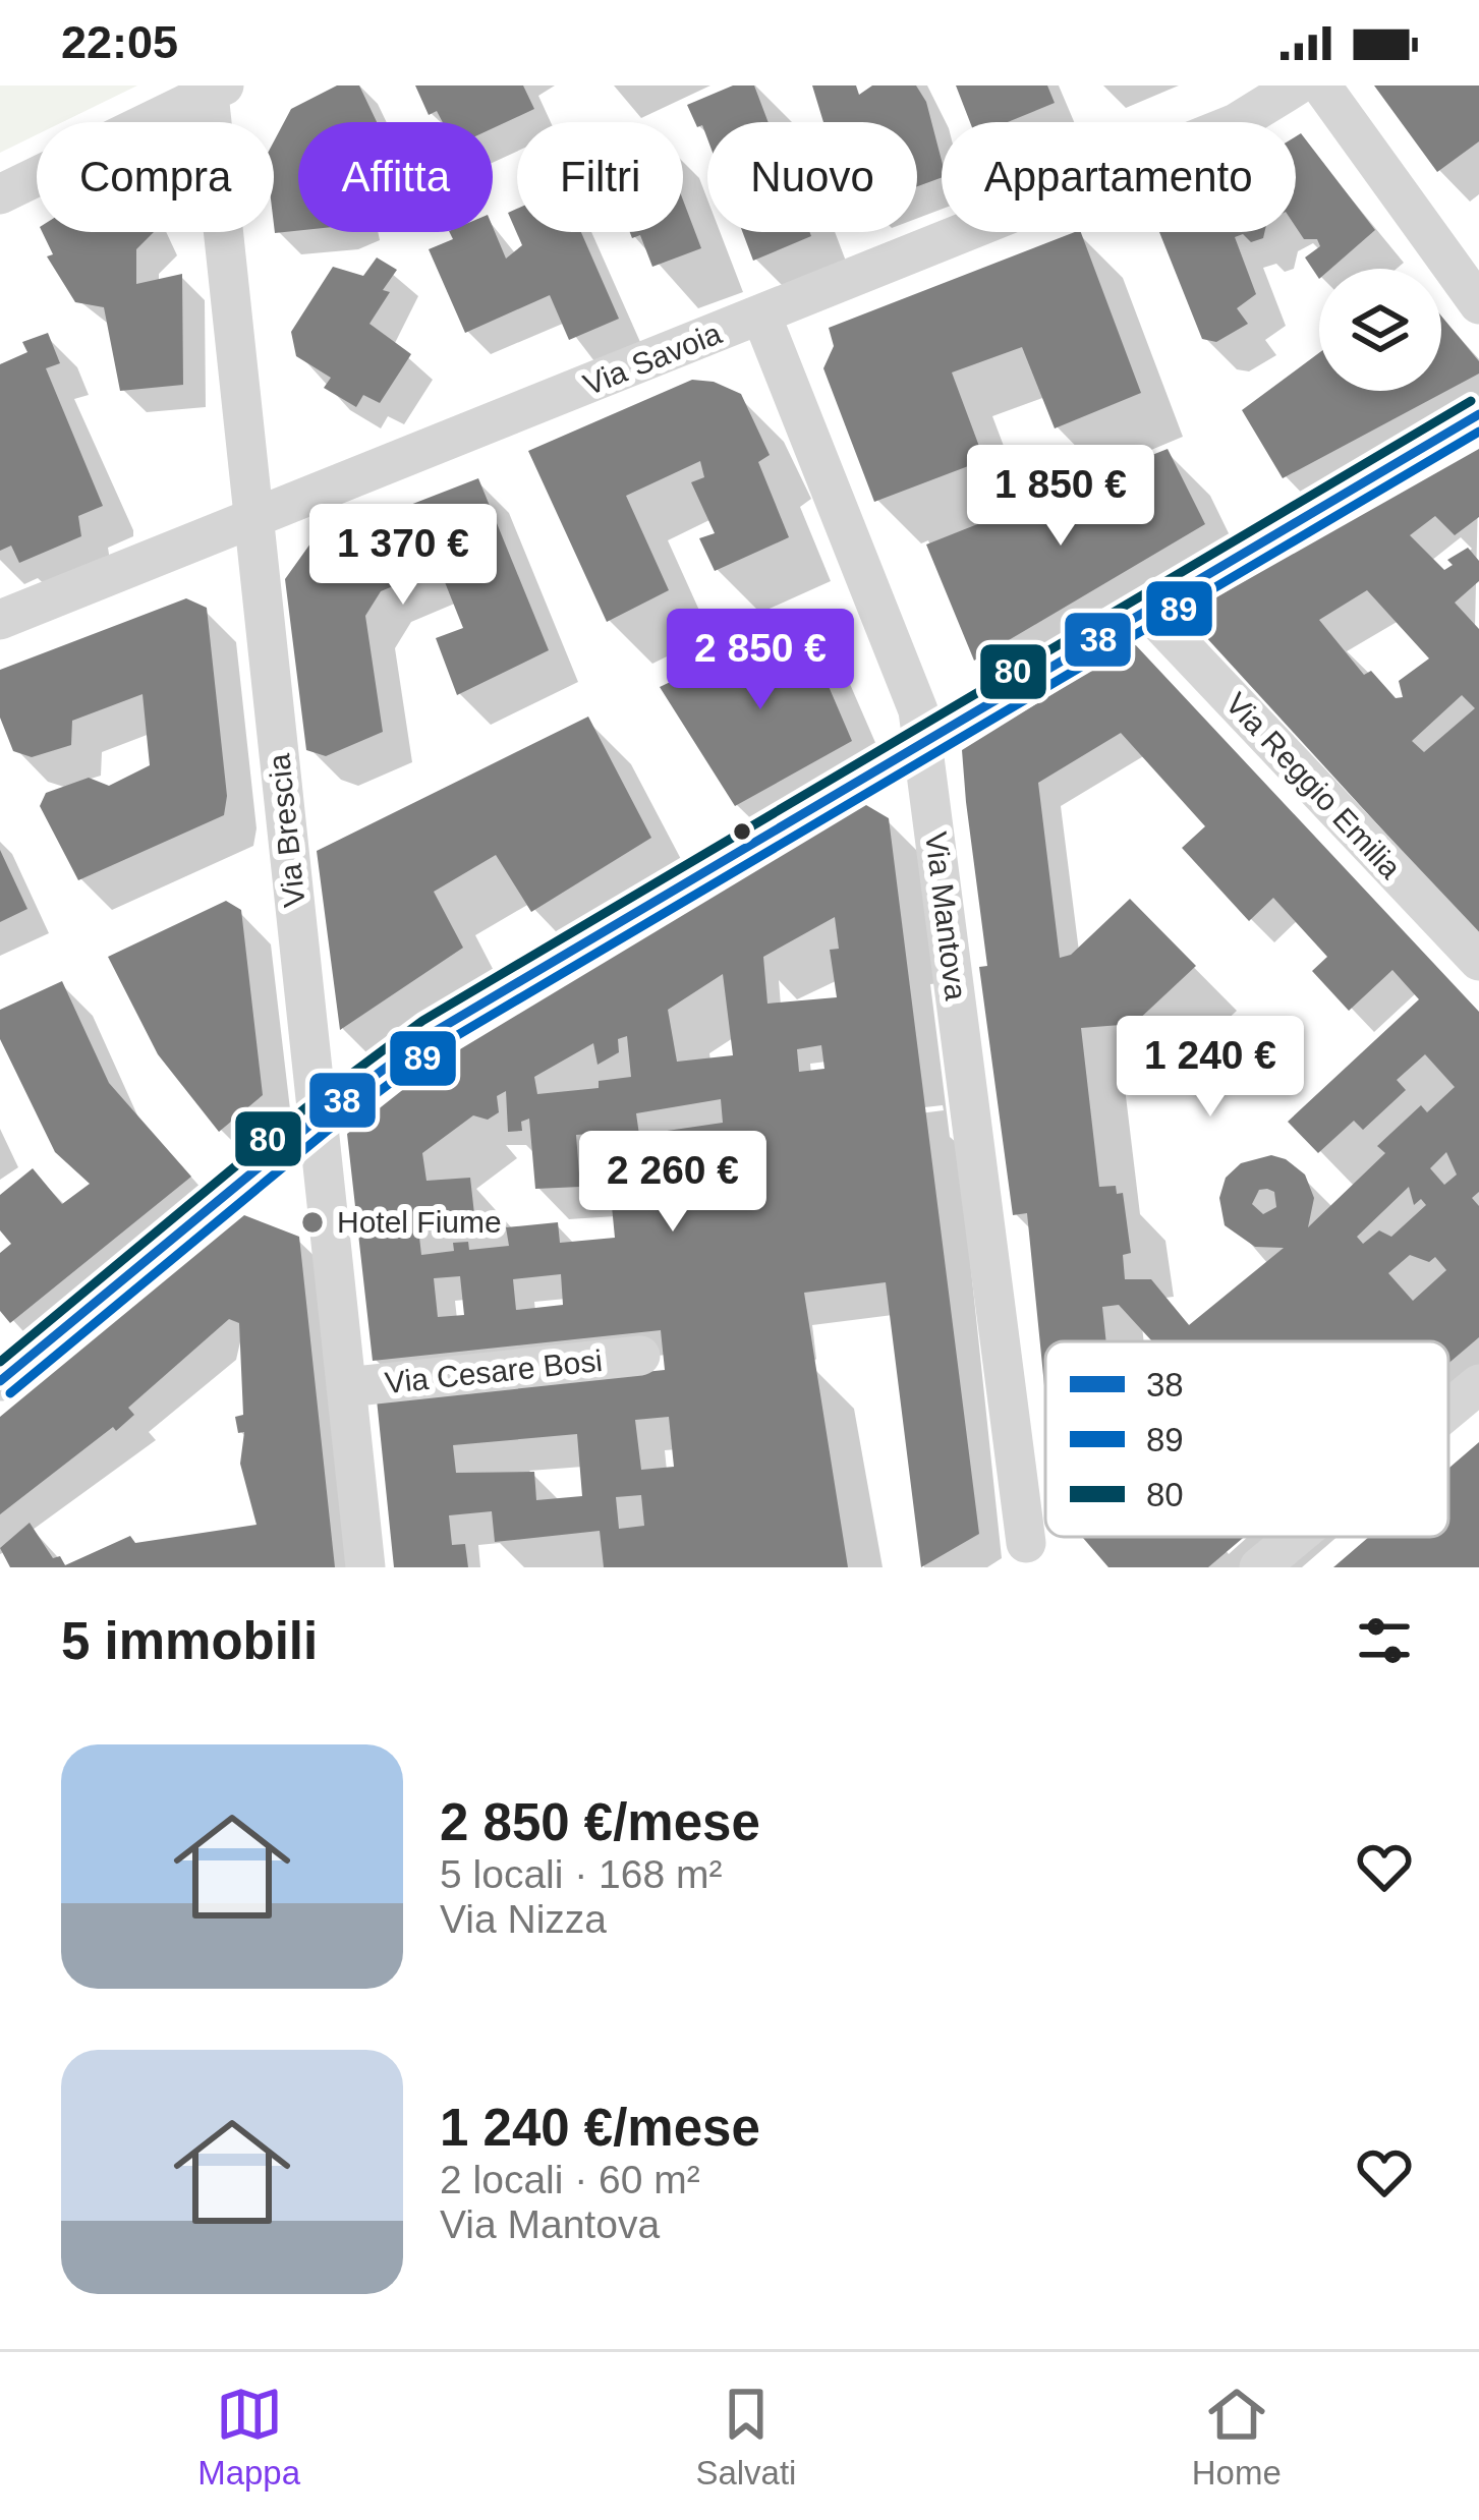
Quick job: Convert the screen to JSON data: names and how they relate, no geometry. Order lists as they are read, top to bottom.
{
  "streets": {
    "street": [
      "Via Savoia",
      "Via Reggio Emilia",
      "Via Brescia",
      "Via Mantova",
      "Via Cesare Bosi"
    ]
  },
  "crossings": [
    ["Via Savoia", "Via Brescia"],
    ["Via Savoia", "Via Mantova"],
    ["Via Brescia", "Via Cesare Bosi"]
  ],
  "places": ["Hotel Fiume"],
  "lines": ["transit line 80", "transit line 38", "transit line 89"],
  "legend": ["38", "89", "80"],
  "page": {
    "status": "22:05",
    "chip": [
      "Compra",
      "Affitta",
      "Filtri",
      "Nuovo",
      "Appartamento"
    ],
    "price": [
      "1 850 €",
      "1 370 €",
      "2 850 €",
      "1 240 €",
      "2 260 €"
    ],
    "heading": "5 immobili",
    "list": [
      {
        "name": "2 850 €/mese",
        "note": "5 locali · 168 m² · Via Nizza"
      },
      {
        "name": "1 240 €/mese",
        "note": "2 locali · 60 m² · Via Mantova"
      }
    ],
    "tabs": ["Mappa", "Salvati", "Home"]
  }
}
